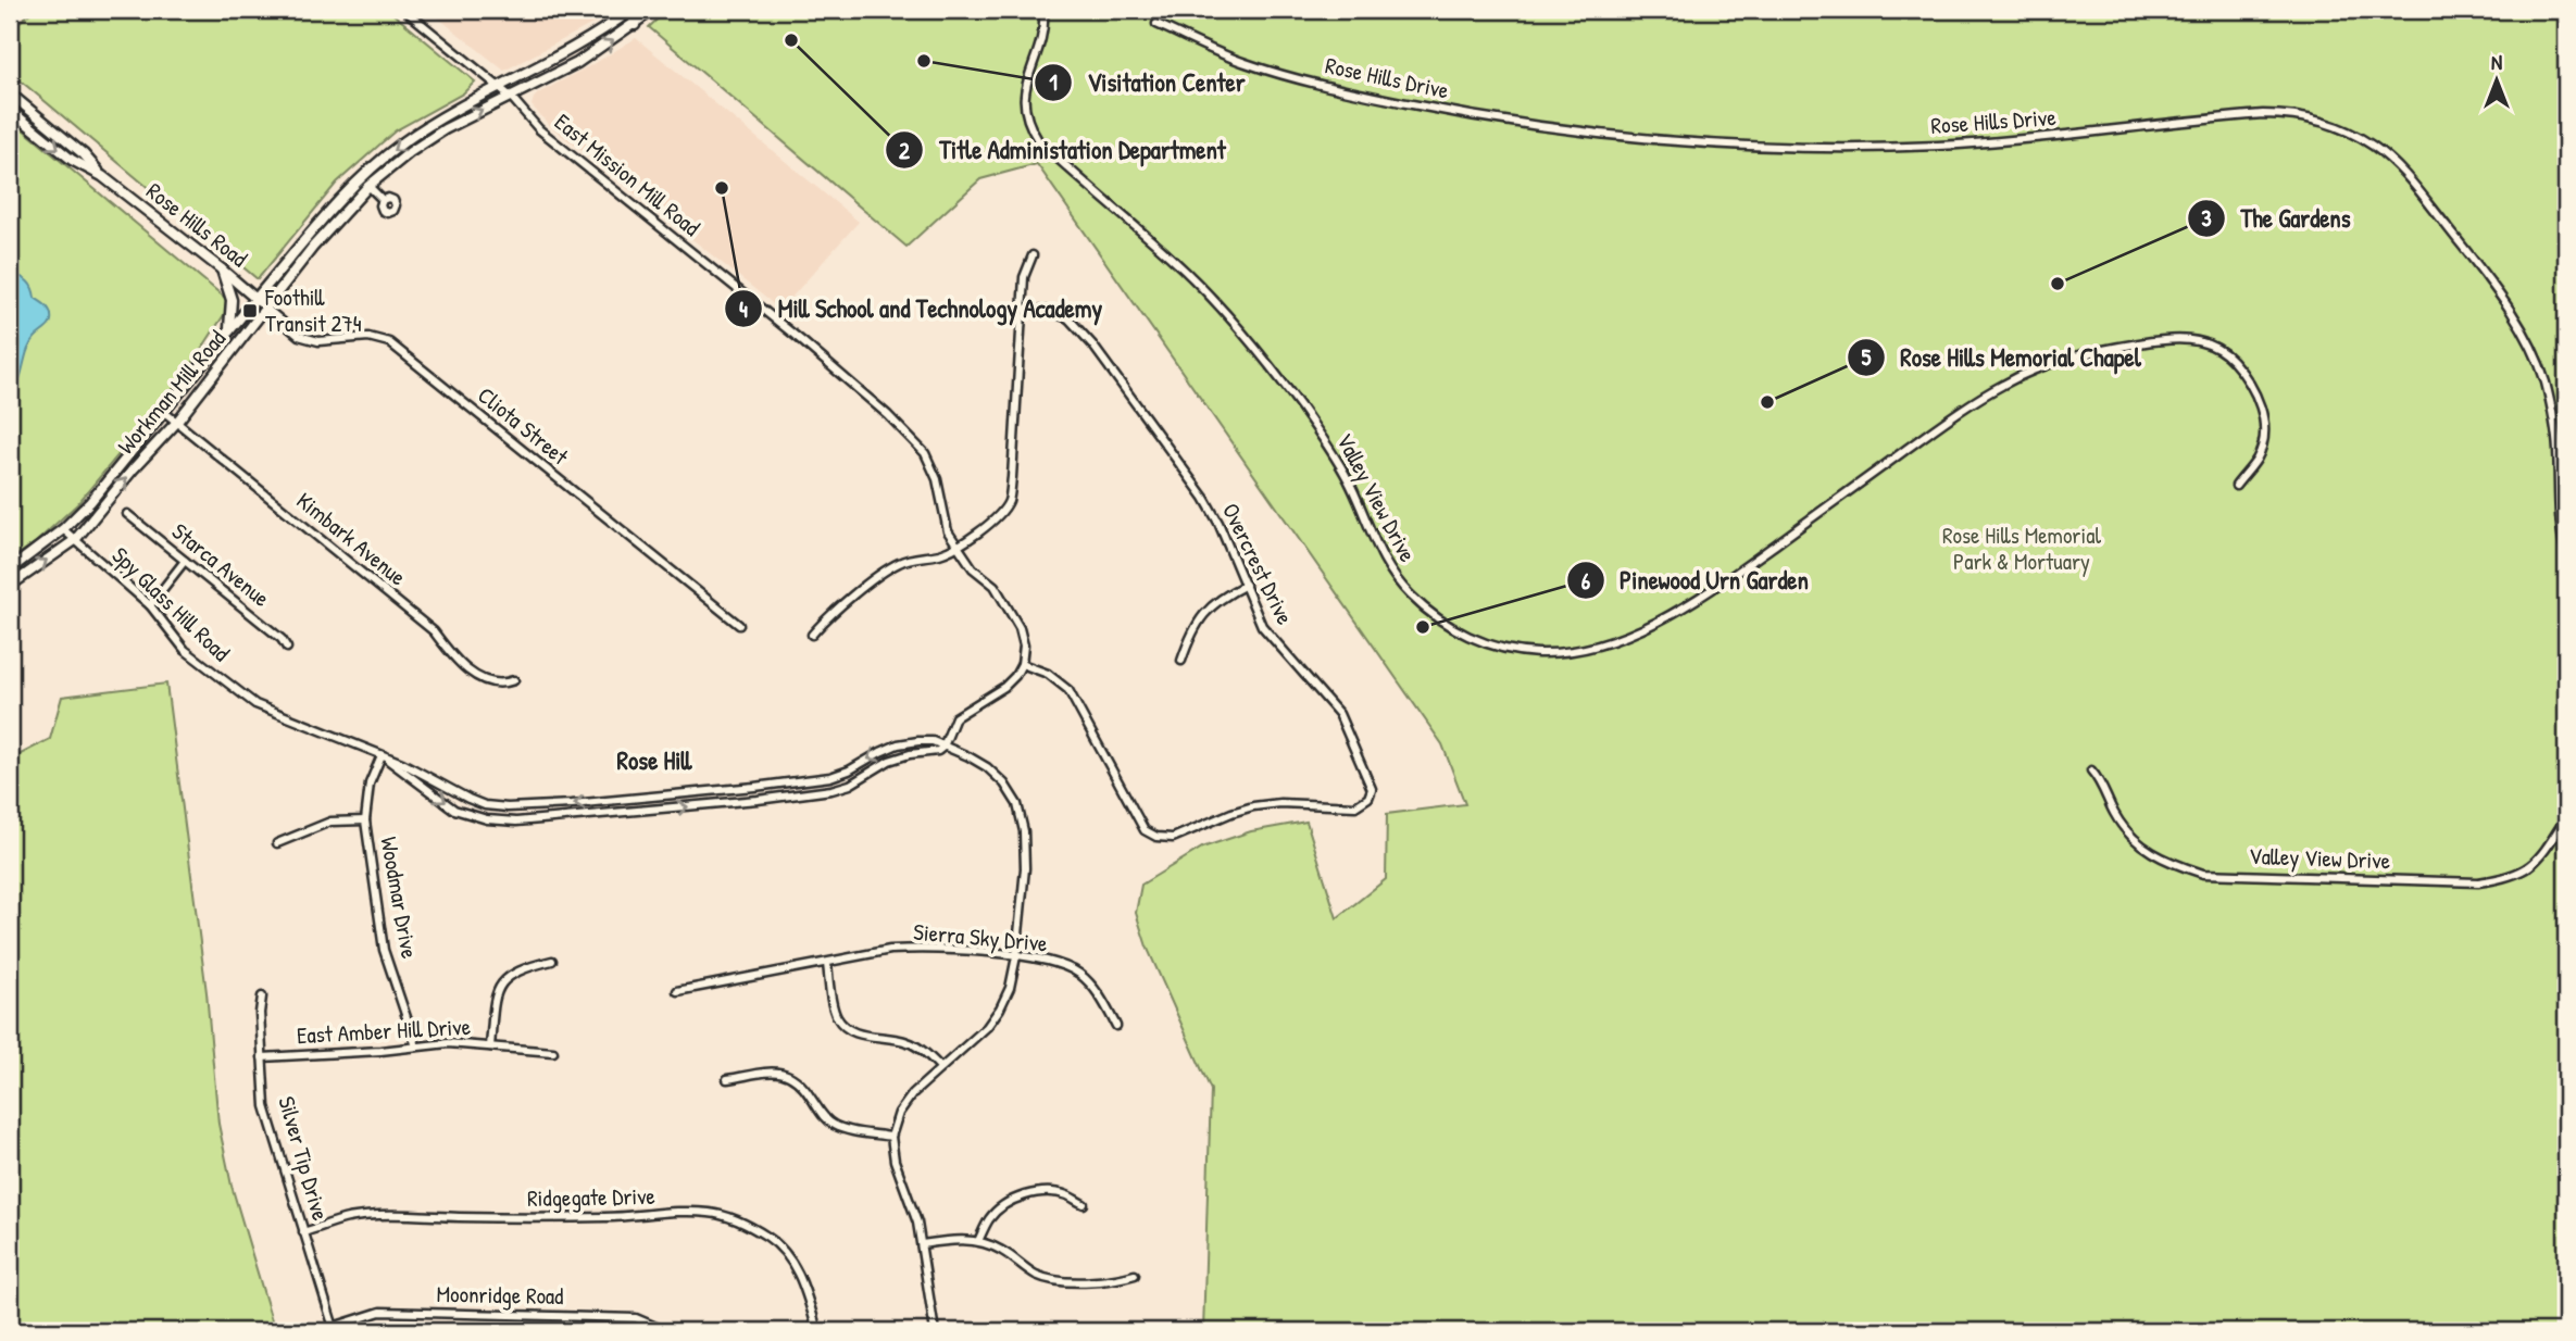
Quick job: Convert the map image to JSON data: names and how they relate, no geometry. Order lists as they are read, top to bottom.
{
  "streets": {
    "main road": ["Rose Hills Road", "Workman Mill Road"],
    "street": [
      "Rose Hills Drive",
      "East Mission Mill Road",
      "Cliota Street",
      "Valley View Drive",
      "Kimbark Avenue",
      "Overcrest Drive",
      "Starca Avenue",
      "Spy Glass Hill Road",
      "Woodmar Drive",
      "Sierra Sky Drive",
      "East Amber Hill Drive",
      "Silver Tip Drive",
      "Ridgegate Drive",
      "Moonridge Road"
    ]
  },
  "crossings": [
    ["East Mission Mill Road", "Workman Mill Road"],
    ["East Mission Mill Road", "Overcrest Drive"],
    ["Rose Hills Road", "Workman Mill Road"],
    ["Rose Hills Road", "Cliota Street"],
    ["Workman Mill Road", "Cliota Street"],
    ["Workman Mill Road", "Kimbark Avenue"],
    ["Workman Mill Road", "Spy Glass Hill Road"],
    ["Spy Glass Hill Road", "Woodmar Drive"],
    ["Spy Glass Hill Road", "Sierra Sky Drive"],
    ["Woodmar Drive", "East Amber Hill Drive"],
    ["East Amber Hill Drive", "Silver Tip Drive"],
    ["Silver Tip Drive", "Ridgegate Drive"],
    ["Silver Tip Drive", "Moonridge Road"]
  ],
  "districts": ["Rose Hill"],
  "parks": ["Rose Hills Memorial Park & Mortuary"],
  "places": {
    "other": [
      "Title Administation Department",
      "Visitation Center",
      "Mill School and Technology Academy",
      "The Gardens",
      "Rose Hills Memorial Chapel",
      "Pinewood Urn Garden"
    ],
    "transit": ["Foothill Transit 274"]
  },
  "north": "top"
}
